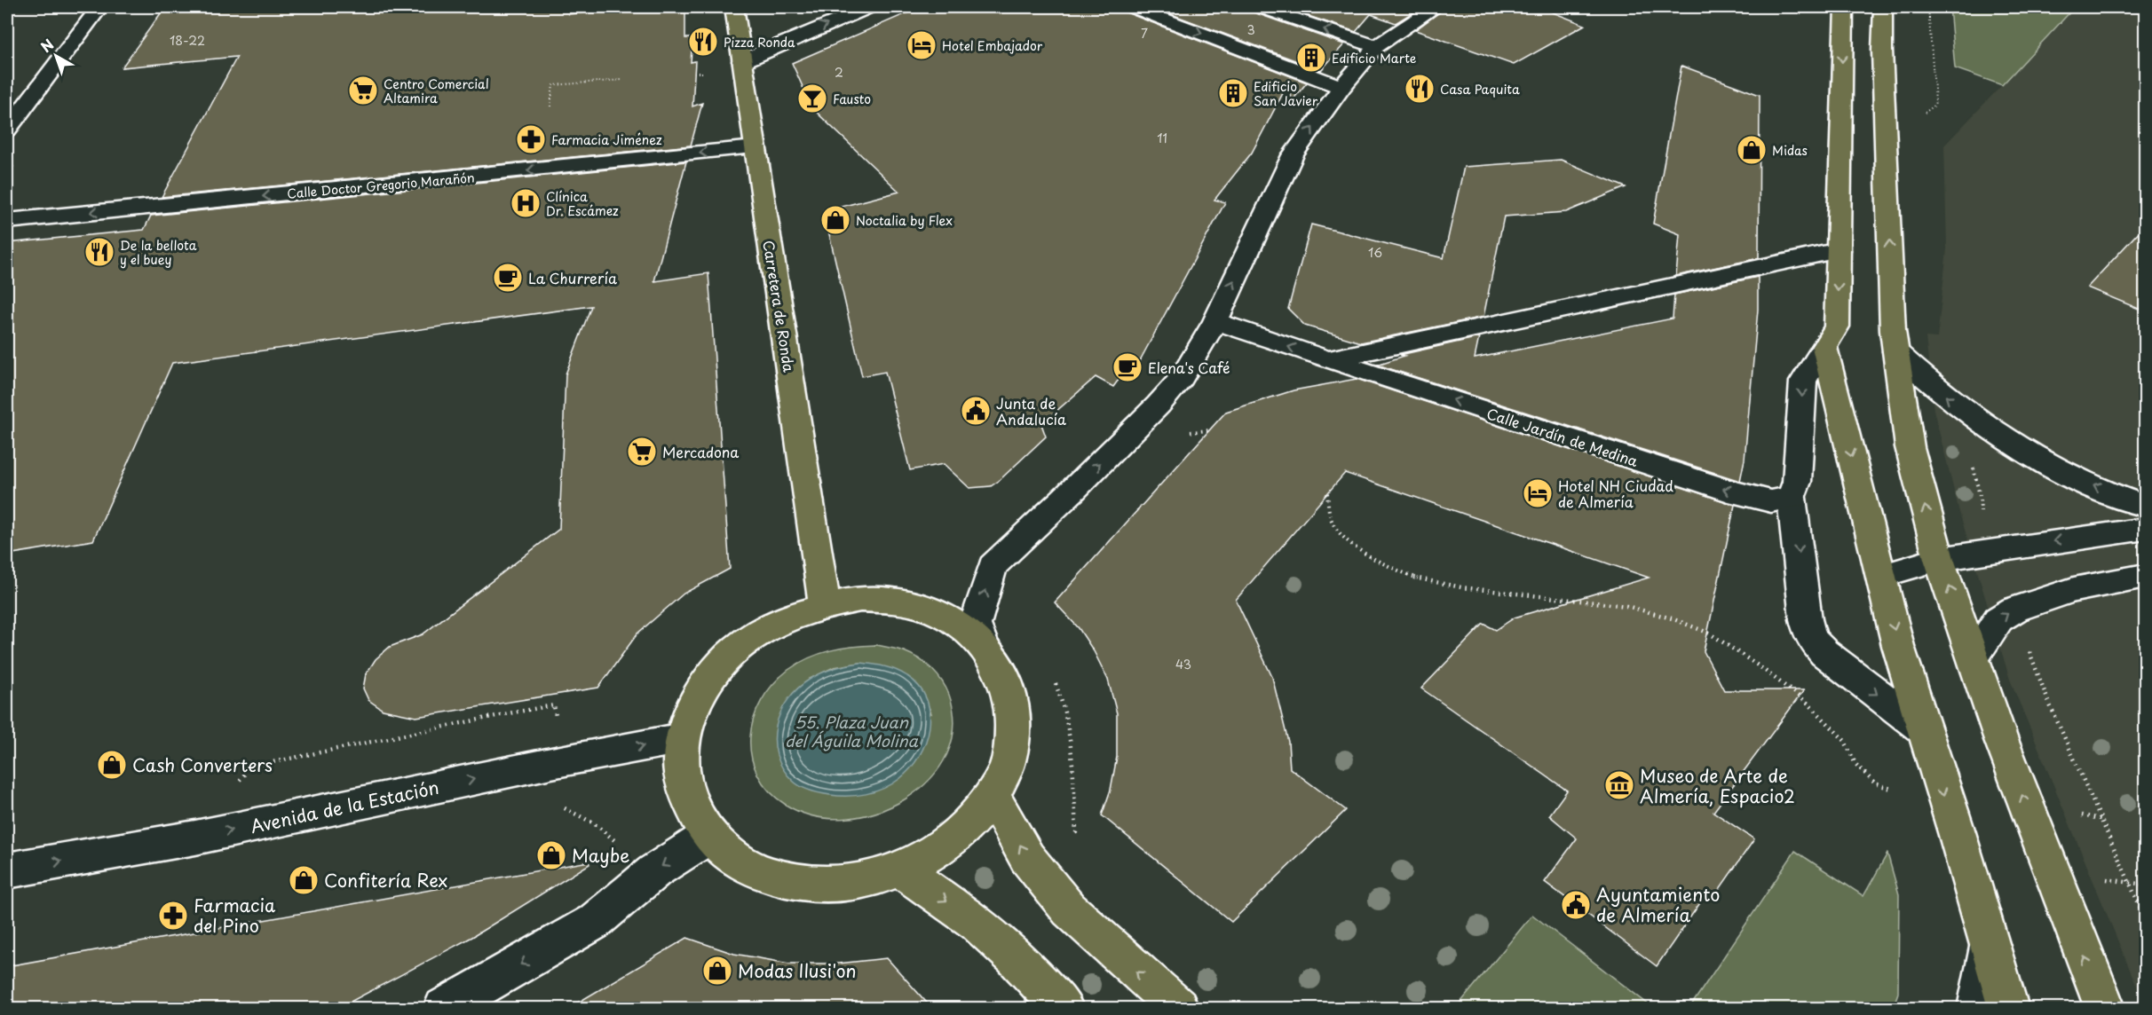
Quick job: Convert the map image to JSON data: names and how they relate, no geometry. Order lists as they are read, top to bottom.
{
  "streets": {
    "main road": ["Carretera de Ronda"],
    "street": ["Calle Doctor Gregorio Marañón", "Calle Jardín de Medina", "Avenida de la Estación"]
  },
  "crossings": [
    ["Calle Doctor Gregorio Marañón", "Carretera de Ronda"]
  ],
  "one_way": ["Calle Doctor Gregorio Marañón", "Calle Jardín de Medina"],
  "water": ["55. Plaza Juan del Águila Molina"],
  "places": {
    "restaurant": ["Pizza Ronda", "Casa Paquita", "De la bellota y el buey"],
    "hotel": ["Hotel Embajador", "Hotel NH Ciudad de Almería"],
    "building": ["Edificio Marte", "Edificio San Javier"],
    "supermarket": ["Centro Comercial Altamira", "Mercadona"],
    "bar": ["Fausto"],
    "pharmacy": ["Farmacia Jiménez", "Farmacia del Pino"],
    "shop": [
      "Midas",
      "Noctalia by Flex",
      "Cash Converters",
      "Maybe",
      "Confitería Rex",
      "Modas Ilusi'on"
    ],
    "hospital": ["Clínica Dr. Escámez"],
    "cafe": ["La Churrería", "Elena's Café"],
    "public building": ["Junta de Andalucía", "Ayuntamiento de Almería"],
    "museum": ["Museo de Arte de Almería, Espacio2"]
  },
  "house_numbers": [
    "3",
    "7",
    "18-22",
    "2",
    "11",
    "16",
    "43"
  ],
  "north": "top left"
}
